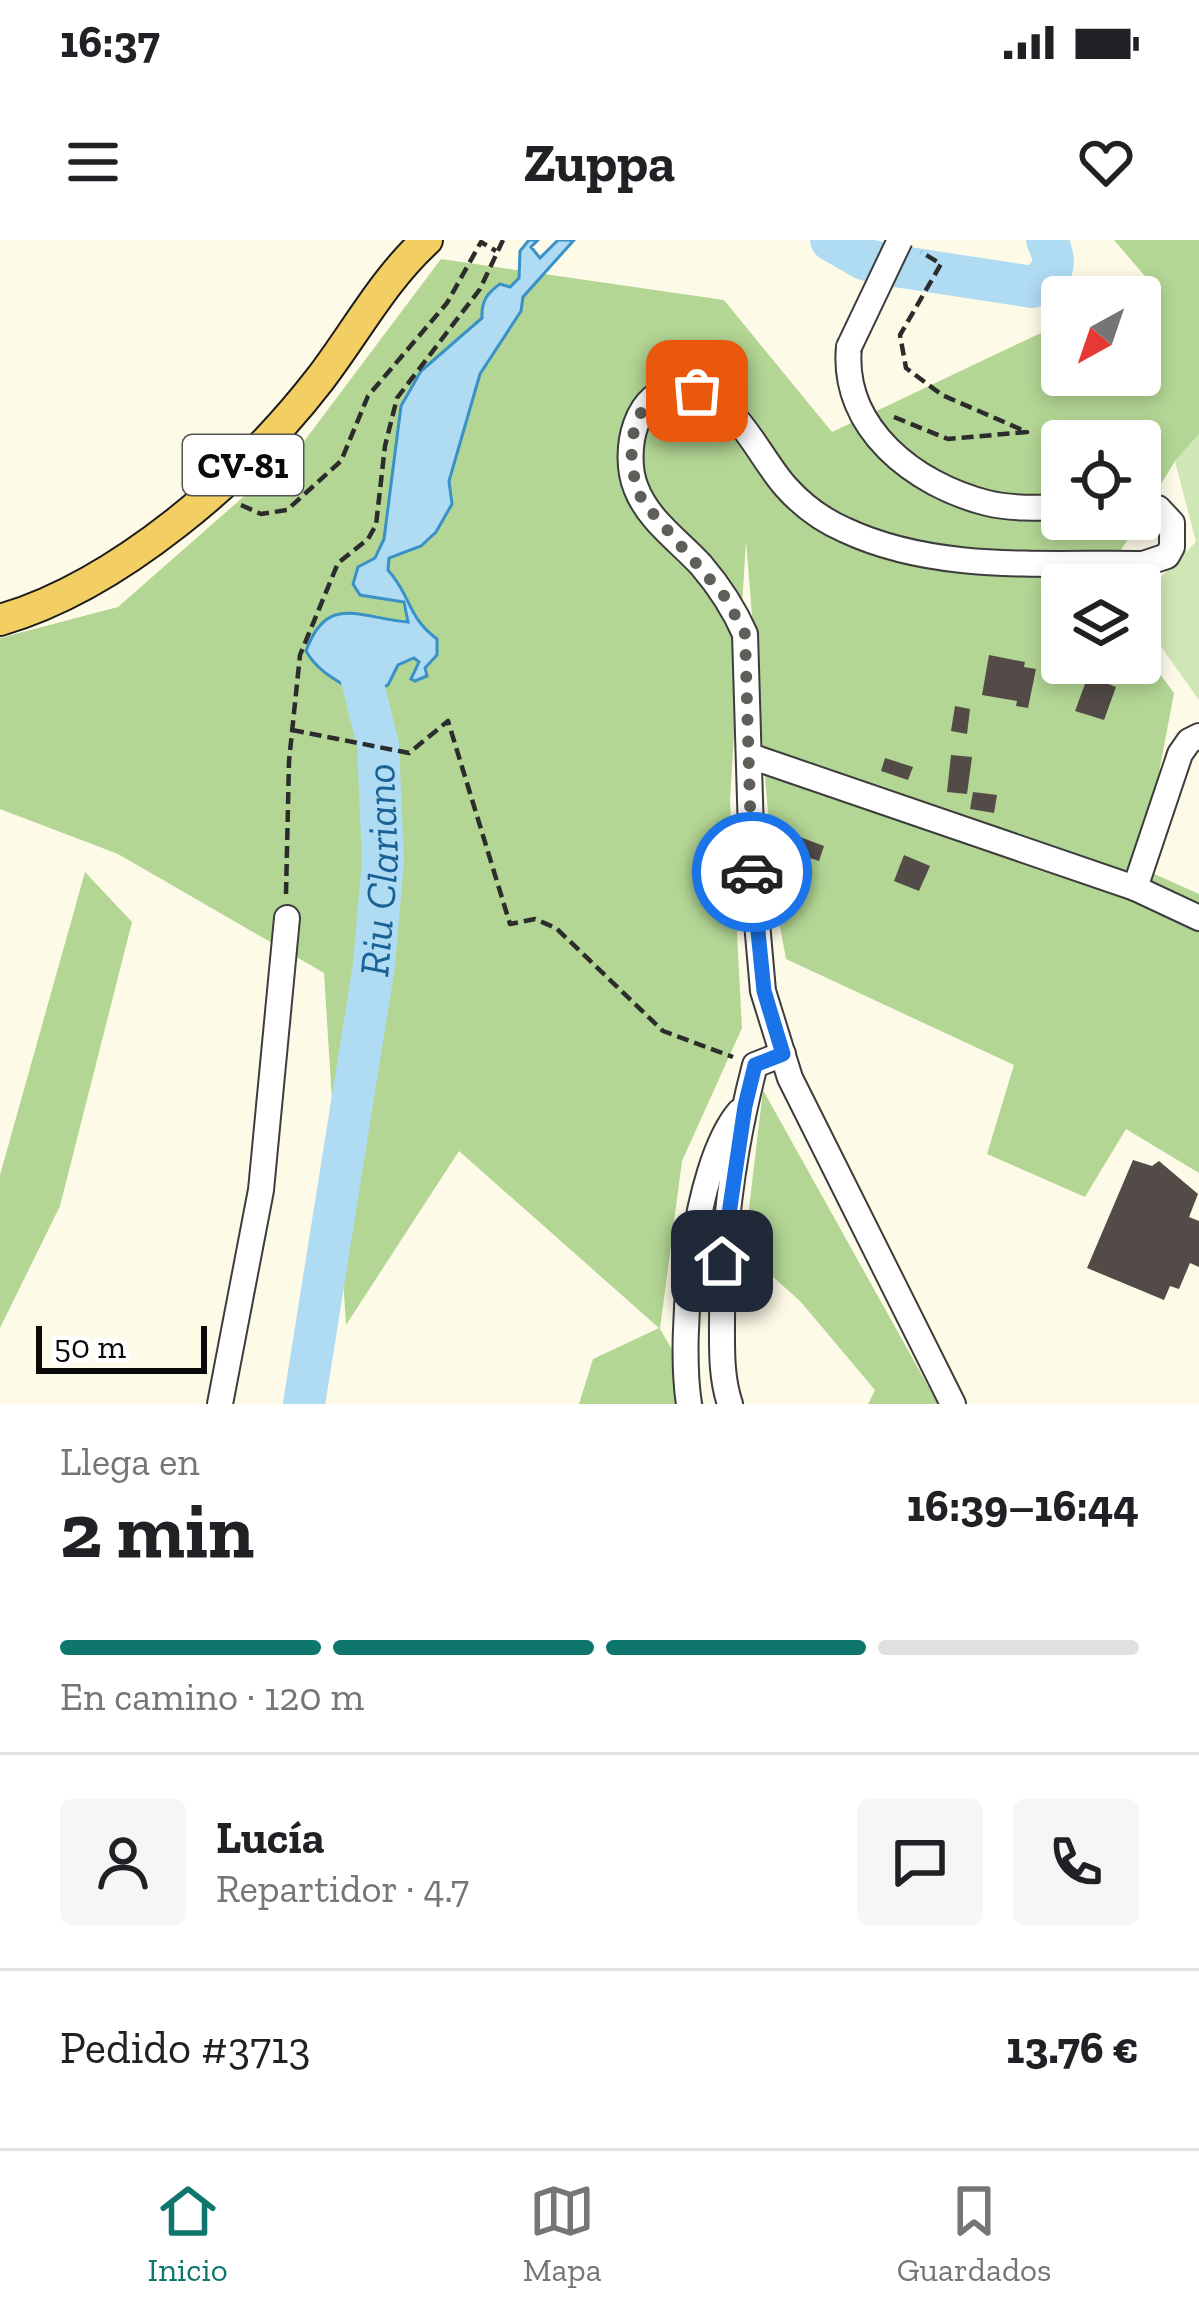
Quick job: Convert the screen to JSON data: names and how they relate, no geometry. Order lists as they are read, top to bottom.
{
  "streets": {
    "main road": ["CV-81"]
  },
  "water": ["Riu Clariano"],
  "scale_bar": "50 m",
  "north": "bottom left",
  "page": {
    "status": "16:37",
    "header": "Zuppa",
    "scale": "50 m",
    "heading": ["2 min", "Llega en", "16:39–16:44"],
    "panel": [
      "Lucía",
      "Repartidor · 4.7",
      "Pedido #3713",
      "13.76 €"
    ],
    "bar": "En camino · 120 m",
    "tabs": ["Inicio", "Mapa", "Guardados"]
  }
}
